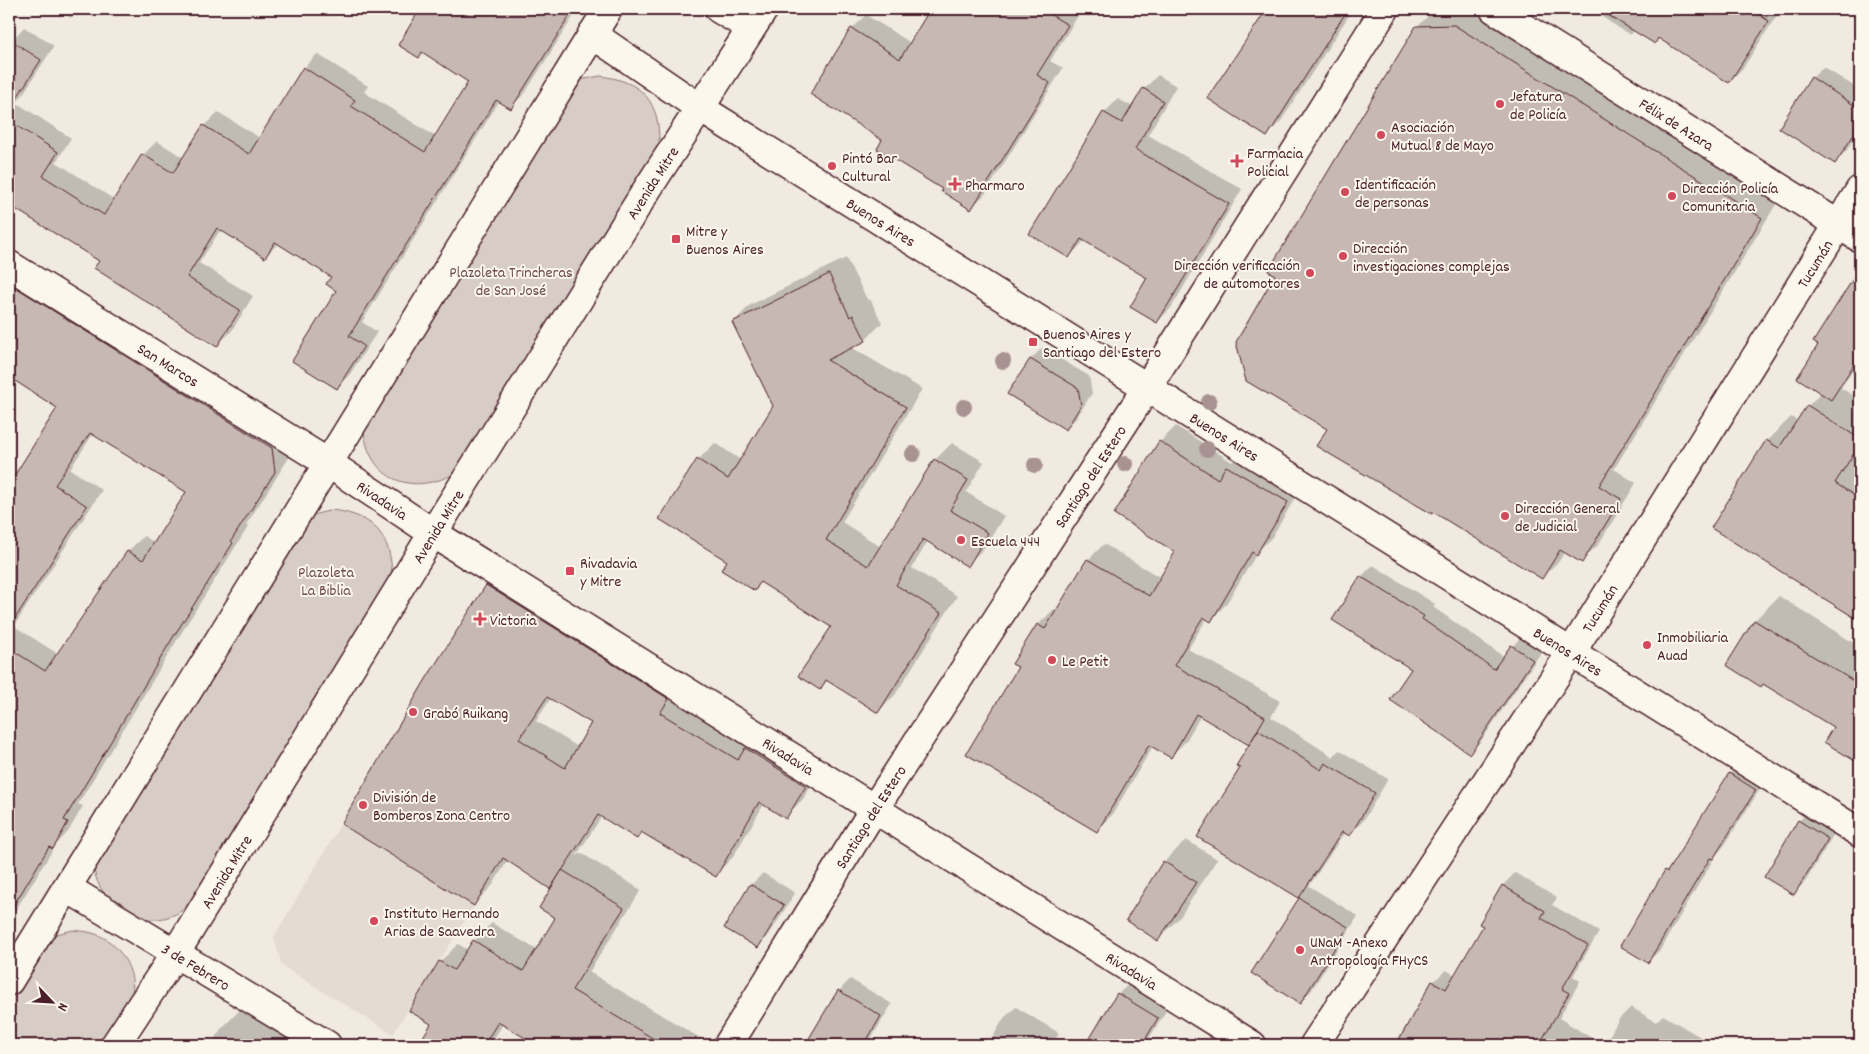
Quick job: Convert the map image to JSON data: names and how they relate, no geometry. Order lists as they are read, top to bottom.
{
  "streets": {
    "street": [
      "Félix de Azara",
      "Avenida Mitre",
      "Buenos Aires",
      "Tucumán",
      "San Marcos",
      "Santiago del Estero",
      "Rivadavia",
      "3 de Febrero"
    ]
  },
  "crossings": [
    ["Félix de Azara", "Tucumán"],
    ["Avenida Mitre", "Buenos Aires"],
    ["Avenida Mitre", "Rivadavia"],
    ["Avenida Mitre", "3 de Febrero"],
    ["Buenos Aires", "Tucumán"],
    ["Buenos Aires", "Santiago del Estero"],
    ["San Marcos", "Rivadavia"],
    ["Santiago del Estero", "Rivadavia"]
  ],
  "parks": ["Plazoleta Trincheras de San José", "Plazoleta La Biblia"],
  "places": {
    "other": [
      "Jefatura de Policía",
      "Asociación Mutual 8 de Mayo",
      "Pintó Bar Cultural",
      "Identificación de personas",
      "Dirección Policía Comunitaria",
      "Dirección investigaciones complejas",
      "Dirección verificación de automotores",
      "Dirección General de Judicial",
      "Escuela 444",
      "Inmobiliaria Auad",
      "Le Petit",
      "Grabó Ruikang",
      "División de Bomberos Zona Centro",
      "Instituto Hernando Arias de Saavedra",
      "UNaM -Anexo Antropología FHyCS"
    ],
    "health": ["Farmacia Policial", "Pharmaro", "Victoria"],
    "transit": ["Mitre y Buenos Aires", "Buenos Aires y Santiago del Estero", "Rivadavia y Mitre"]
  },
  "north": "bottom right"
}
